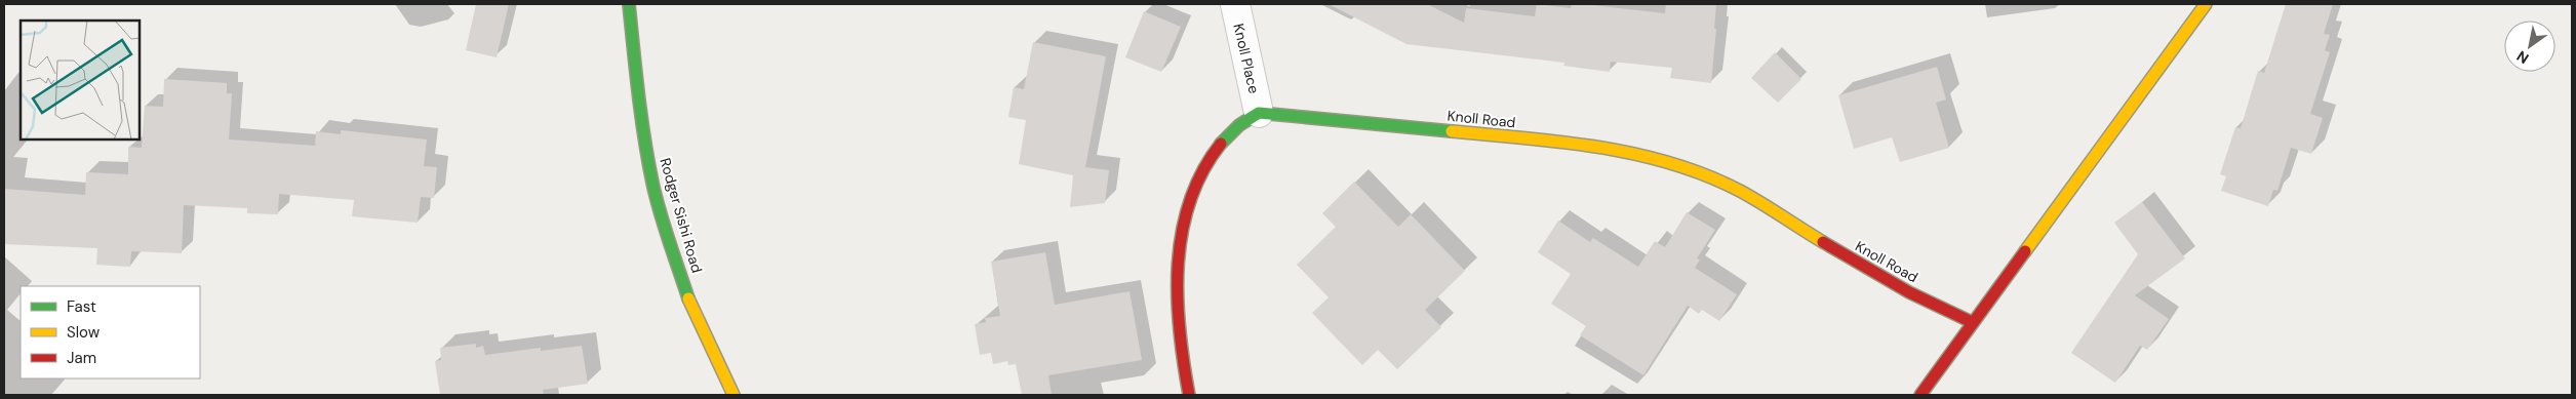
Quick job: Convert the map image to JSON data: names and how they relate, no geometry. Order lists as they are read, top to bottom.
{
  "streets": {
    "street": ["Knoll Place", "Knoll Road", "Rodger Sishi Road"]
  },
  "crossings": [
    ["Knoll Place", "Knoll Road"]
  ],
  "legend": ["Fast", "Slow", "Jam"],
  "north": "bottom left"
}
